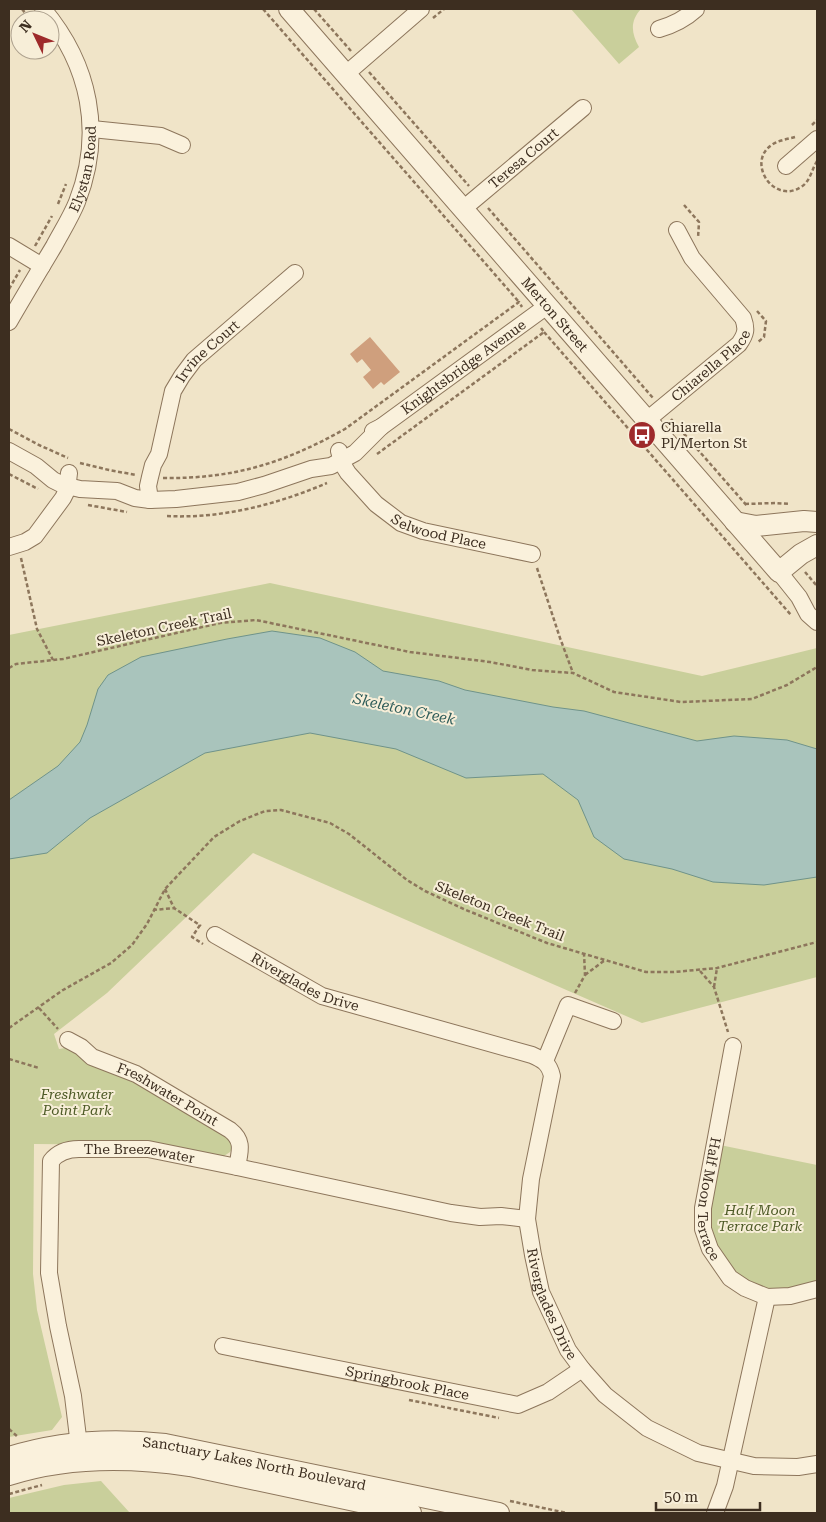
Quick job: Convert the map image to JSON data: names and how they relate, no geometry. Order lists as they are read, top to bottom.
{
  "streets": {
    "street": [
      "Teresa Court",
      "Elystan Road",
      "Merton Street",
      "Irvine Court",
      "Chiarella Place",
      "Knightsbridge Avenue",
      "Selwood Place",
      "Riverglades Drive",
      "Freshwater Point",
      "The Breezewater",
      "Half Moon Terrace",
      "Springbrook Place",
      "Sanctuary Lakes North Boulevard"
    ],
    "path": ["Skeleton Creek Trail"]
  },
  "crossings": [
    ["Teresa Court", "Merton Street"],
    ["Merton Street", "Chiarella Place"],
    ["Merton Street", "Knightsbridge Avenue"],
    ["Irvine Court", "Knightsbridge Avenue"],
    ["Knightsbridge Avenue", "Selwood Place"],
    ["Riverglades Drive", "The Breezewater"],
    ["Riverglades Drive", "Springbrook Place"],
    ["Freshwater Point", "The Breezewater"],
    ["The Breezewater", "Sanctuary Lakes North Boulevard"]
  ],
  "water": ["Skeleton Creek"],
  "parks": ["Freshwater Point Park", "Half Moon Terrace Park"],
  "places": {
    "bus stop": ["Chiarella Pl/Merton St"]
  },
  "scale_bar": "50 m",
  "north": "top left"
}
